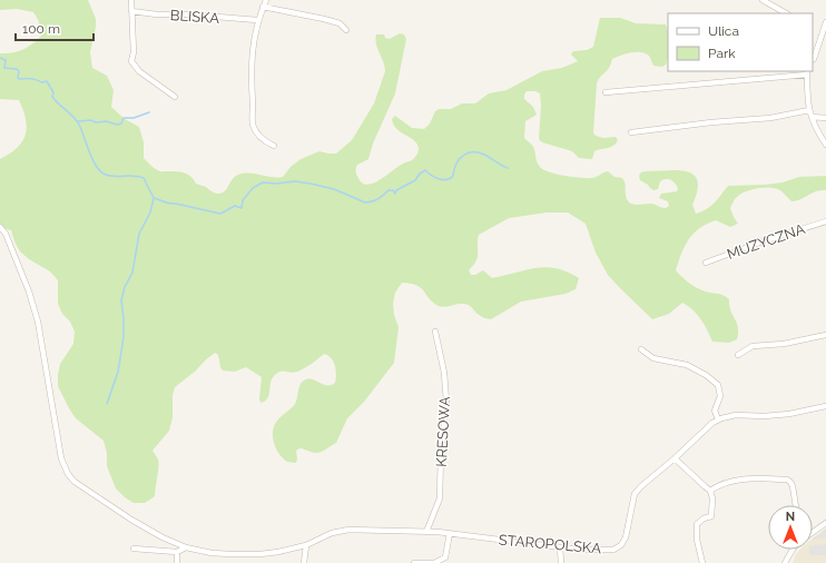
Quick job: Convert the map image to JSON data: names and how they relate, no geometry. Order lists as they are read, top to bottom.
{
  "streets": {
    "street": [
      "BLISKA",
      "MUZYCZNA",
      "KRESOWA",
      "STAROPOLSKA"
    ]
  },
  "crossings": [
    ["KRESOWA", "STAROPOLSKA"]
  ],
  "legend": ["Ulica", "Park"],
  "scale_bar": "100 m",
  "north": "top"
}
